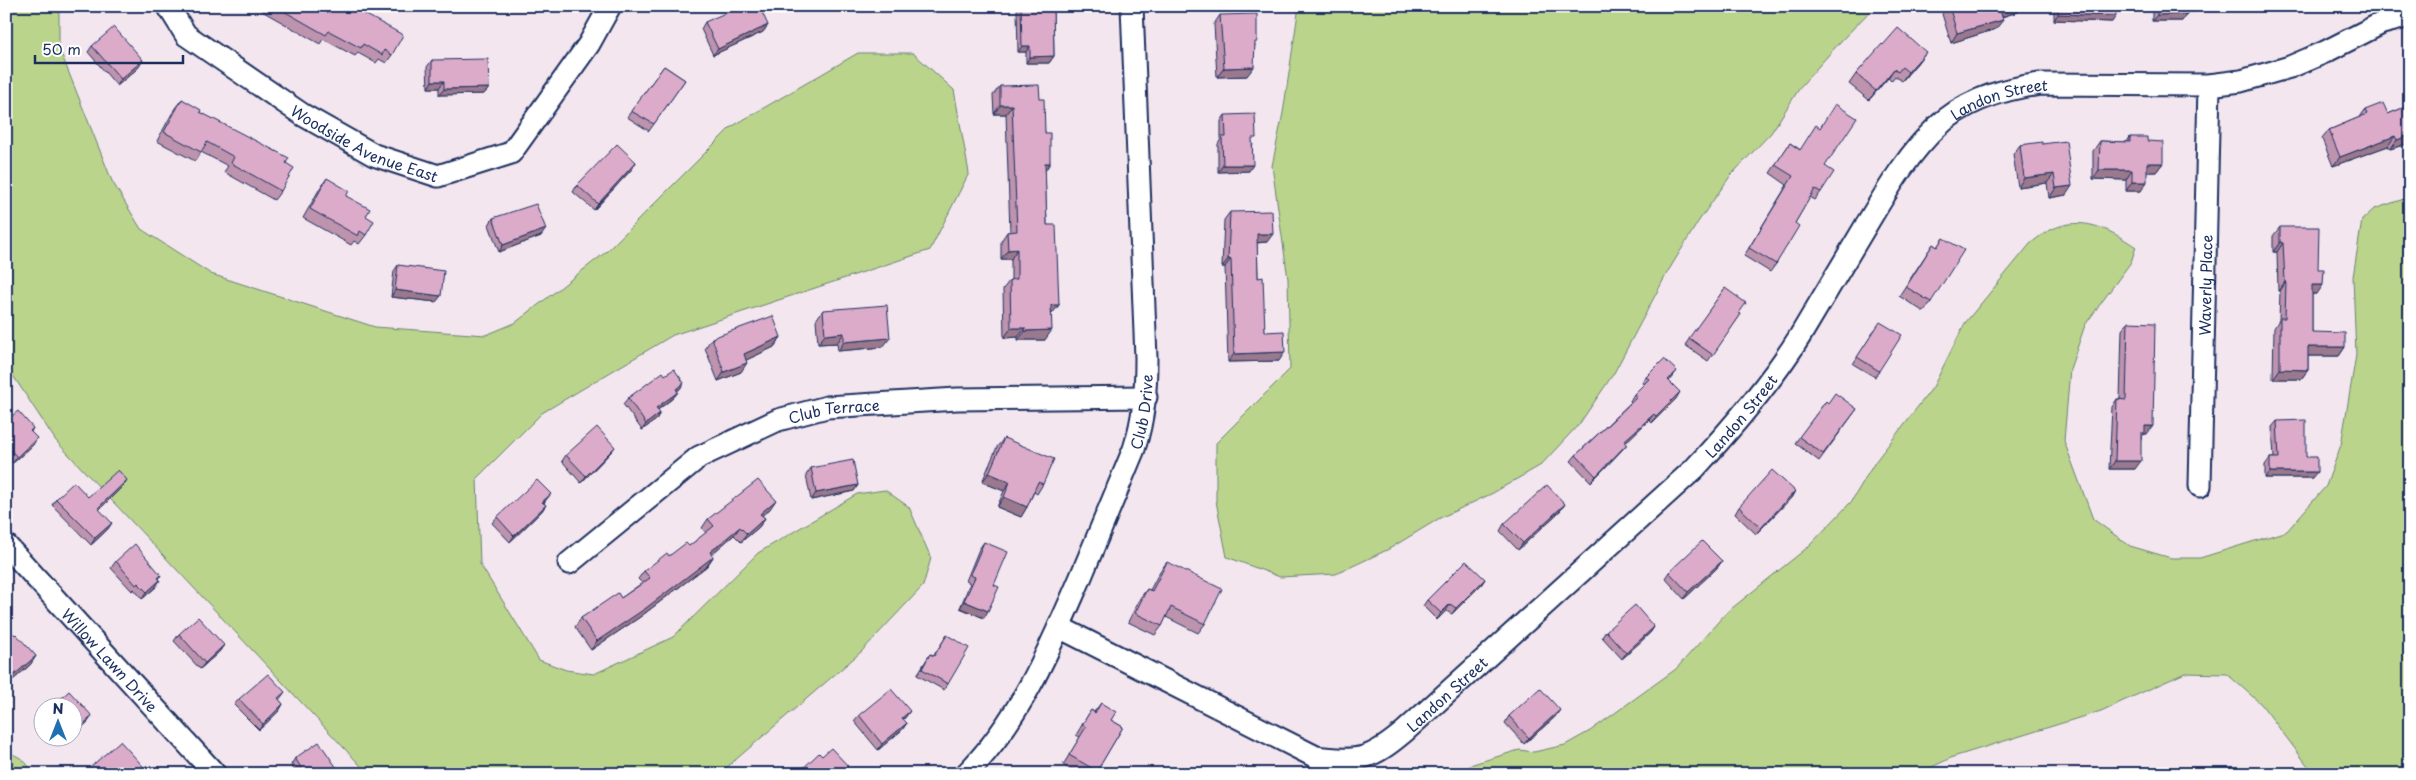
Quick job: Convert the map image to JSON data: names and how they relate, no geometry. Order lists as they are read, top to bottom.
{
  "streets": {
    "street": [
      "Landon Street",
      "Woodside Avenue East",
      "Waverly Place",
      "Club Terrace",
      "Club Drive",
      "Willow Lawn Drive"
    ]
  },
  "crossings": [
    ["Landon Street", "Waverly Place"],
    ["Landon Street", "Club Drive"],
    ["Club Terrace", "Club Drive"]
  ],
  "scale_bar": "50 m",
  "north": "top"
}
